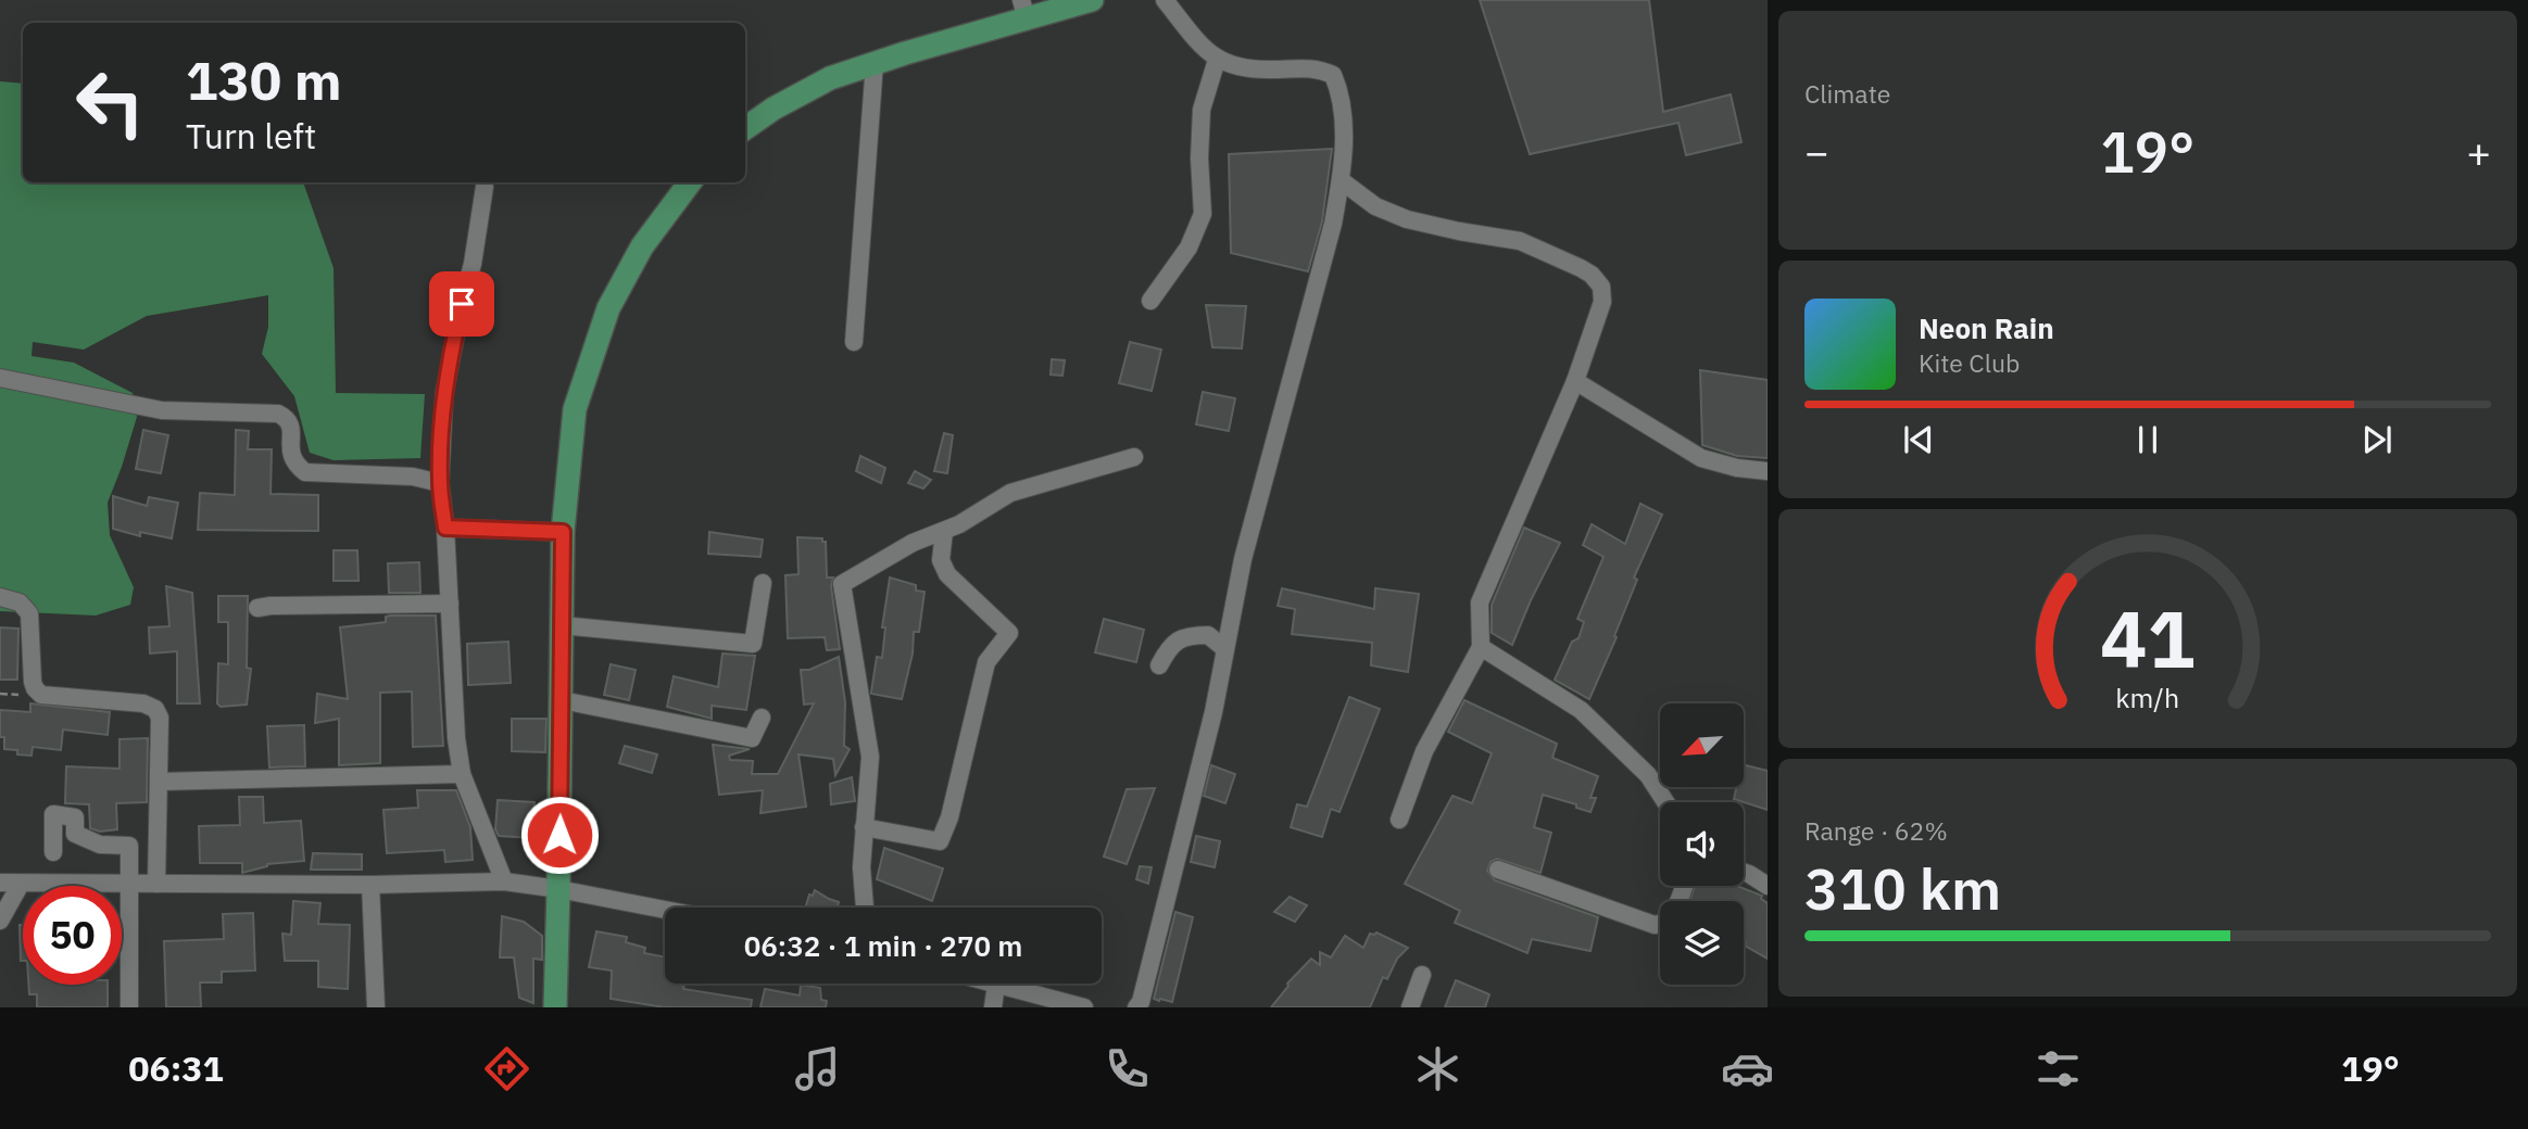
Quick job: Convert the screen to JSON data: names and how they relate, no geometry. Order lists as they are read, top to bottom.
{
  "north": "bottom left",
  "page": {
    "tile": [
      "Climate",
      ["Range · 62%", "310 km"]
    ],
    "turn": ["130 m", "Turn left"],
    "heat": ["−", "19°", "+"],
    "song": ["Neon Rain", "Kite Club"],
    "limit": "50",
    "trip": "06:32 · 1 min · 270 m",
    "tabs": ["06:31", "19°"],
    "gauge": ["41", "km/h"]
  }
}
